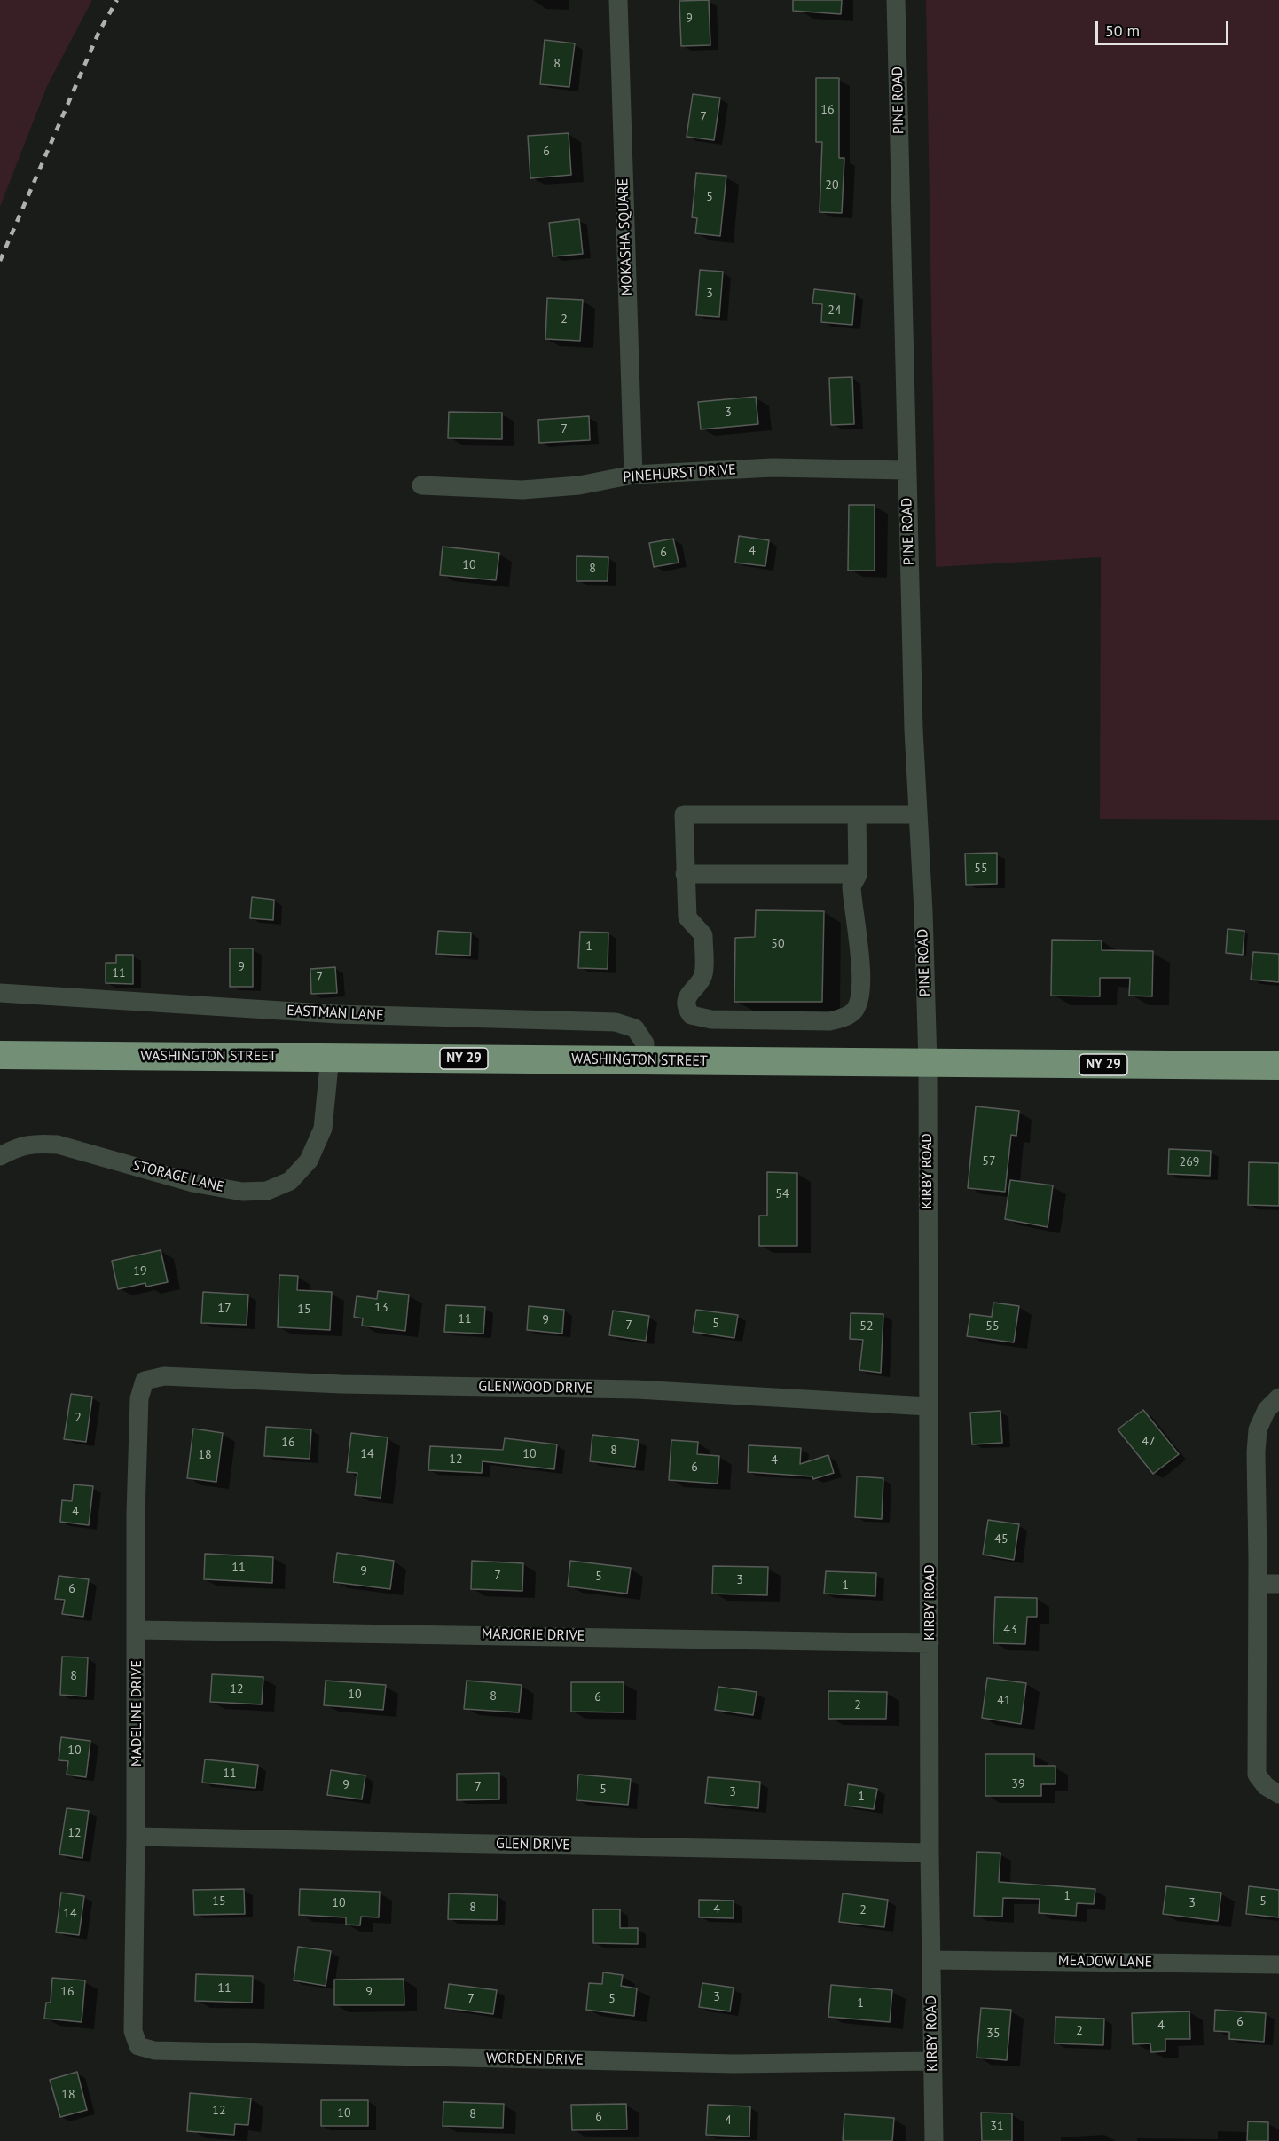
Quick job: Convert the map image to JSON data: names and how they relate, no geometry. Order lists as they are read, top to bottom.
{
  "streets": {
    "highway": ["WASHINGTON STREET", "NY 29"],
    "street": [
      "PINE ROAD",
      "MOKASHA SQUARE",
      "PINEHURST DRIVE",
      "EASTMAN LANE",
      "KIRBY ROAD",
      "STORAGE LANE",
      "GLENWOOD DRIVE",
      "MARJORIE DRIVE",
      "MADELINE DRIVE",
      "GLEN DRIVE",
      "MEADOW LANE",
      "WORDEN DRIVE"
    ]
  },
  "crossings": [
    ["PINE ROAD", "PINEHURST DRIVE"],
    ["PINE ROAD", "WASHINGTON STREET"],
    ["PINE ROAD", "KIRBY ROAD"],
    ["MOKASHA SQUARE", "PINEHURST DRIVE"],
    ["EASTMAN LANE", "WASHINGTON STREET"],
    ["WASHINGTON STREET", "KIRBY ROAD"],
    ["WASHINGTON STREET", "STORAGE LANE"],
    ["KIRBY ROAD", "GLENWOOD DRIVE"],
    ["KIRBY ROAD", "MARJORIE DRIVE"],
    ["KIRBY ROAD", "GLEN DRIVE"],
    ["KIRBY ROAD", "MEADOW LANE"],
    ["KIRBY ROAD", "WORDEN DRIVE"],
    ["GLENWOOD DRIVE", "MADELINE DRIVE"],
    ["MARJORIE DRIVE", "MADELINE DRIVE"],
    ["MADELINE DRIVE", "GLEN DRIVE"],
    ["MADELINE DRIVE", "WORDEN DRIVE"]
  ],
  "house_numbers": [
    "9",
    "8",
    "16",
    "7",
    "6",
    "20",
    "5",
    "3",
    "24",
    "2",
    "3",
    "7",
    "4",
    "6",
    "10",
    "8",
    "55",
    "50",
    "1",
    "9",
    "11",
    "7",
    "57",
    "269",
    "54",
    "19",
    "13",
    "17",
    "15",
    "11",
    "9",
    "5",
    "7",
    "52",
    "55",
    "2",
    "47",
    "16",
    "8",
    "14",
    "10",
    "18",
    "12",
    "4",
    "6",
    "4",
    "45",
    "11",
    "9",
    "7",
    "5",
    "3",
    "1",
    "6",
    "43",
    "8",
    "12",
    "10",
    "8",
    "6",
    "41",
    "2",
    "10",
    "11",
    "39",
    "9",
    "7",
    "5",
    "3",
    "1",
    "12",
    "1",
    "15",
    "5",
    "10",
    "3",
    "8",
    "4",
    "2",
    "14",
    "11",
    "16",
    "9",
    "3",
    "7",
    "5",
    "1",
    "6",
    "4",
    "2",
    "35",
    "18",
    "12",
    "10",
    "8",
    "6",
    "4",
    "31"
  ],
  "scale_bar": "50 m"
}
